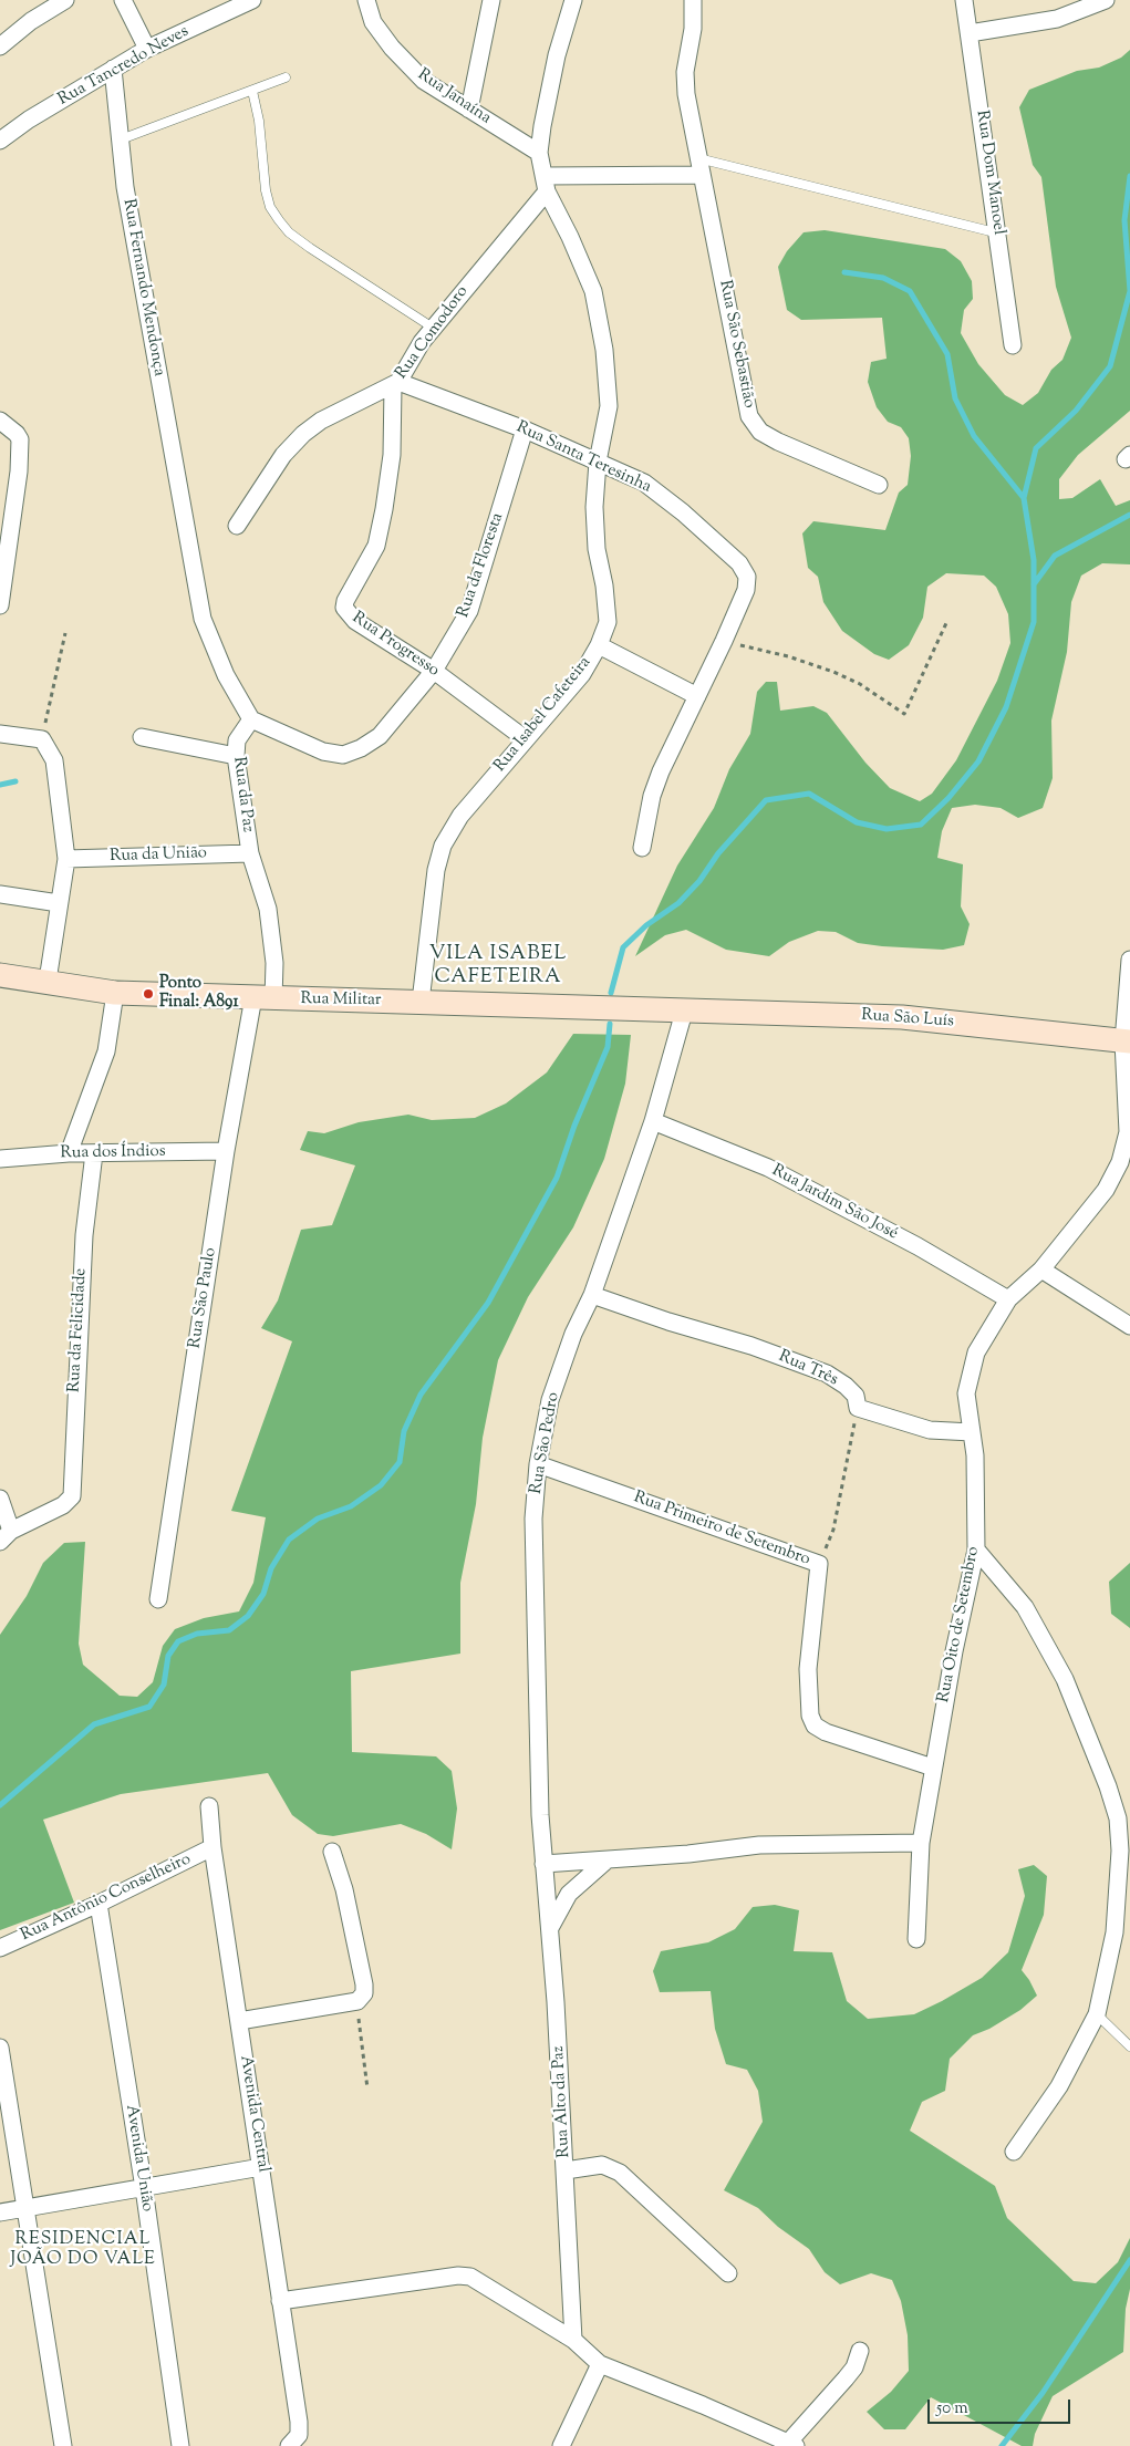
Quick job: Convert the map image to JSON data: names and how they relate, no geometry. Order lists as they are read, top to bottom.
{
  "streets": {
    "street": [
      "Rua Tancredo Neves",
      "Rua Janaína",
      "Rua Dom Manoel",
      "Rua Fernando Mendonça",
      "Rua Comodoro",
      "Rua São Sebastião",
      "Rua Santa Teresinha",
      "Rua da Floresta",
      "Rua Progresso",
      "Rua Isabel Cafeteira",
      "Rua da Paz",
      "Rua da União",
      "Rua Militar",
      "Rua São Luís",
      "Rua dos Índios",
      "Rua Jardim São José",
      "Rua São Paulo",
      "Rua da Felicidade",
      "Rua Três",
      "Rua São Pedro",
      "Rua Primeiro de Setembro",
      "Rua Oito de Setembro",
      "Rua Antônio Conselheiro",
      "Rua Alto da Paz",
      "Avenida Central",
      "Avenida União"
    ]
  },
  "crossings": [
    ["Rua Tancredo Neves", "Rua Fernando Mendonça"],
    ["Rua Janaína", "Rua Isabel Cafeteira"],
    ["Rua Fernando Mendonça", "Rua da Floresta"],
    ["Rua Fernando Mendonça", "Rua da Paz"],
    ["Rua Comodoro", "Rua Santa Teresinha"],
    ["Rua Comodoro", "Rua Progresso"],
    ["Rua Comodoro", "Rua Isabel Cafeteira"],
    ["Rua Santa Teresinha", "Rua da Floresta"],
    ["Rua Santa Teresinha", "Rua Progresso"],
    ["Rua Santa Teresinha", "Rua Isabel Cafeteira"],
    ["Rua da Floresta", "Rua Progresso"],
    ["Rua da Floresta", "Rua da Paz"],
    ["Rua Progresso", "Rua Isabel Cafeteira"],
    ["Rua Isabel Cafeteira", "Rua Militar"],
    ["Rua da Paz", "Rua da União"],
    ["Rua da Paz", "Rua Militar"],
    ["Rua da Paz", "Rua São Paulo"],
    ["Rua Militar", "Rua São Luís"],
    ["Rua Militar", "Rua São Paulo"],
    ["Rua Militar", "Rua São Pedro"],
    ["Rua São Luís", "Rua São Pedro"],
    ["Rua São Luís", "Rua Oito de Setembro"],
    ["Rua dos Índios", "Rua São Paulo"],
    ["Rua dos Índios", "Rua da Felicidade"],
    ["Rua Jardim São José", "Rua São Pedro"],
    ["Rua Jardim São José", "Rua Oito de Setembro"],
    ["Rua Três", "Rua São Pedro"],
    ["Rua São Pedro", "Rua Primeiro de Setembro"],
    ["Rua São Pedro", "Rua Alto da Paz"],
    ["Rua Primeiro de Setembro", "Rua Oito de Setembro"],
    ["Rua Antônio Conselheiro", "Avenida Central"],
    ["Rua Antônio Conselheiro", "Avenida União"]
  ],
  "districts": ["VILA ISABEL CAFETEIRA", "RESIDENCIAL JOÃO DO VALE"],
  "places": ["Ponto Final: A891"],
  "scale_bar": "50 m"
}
